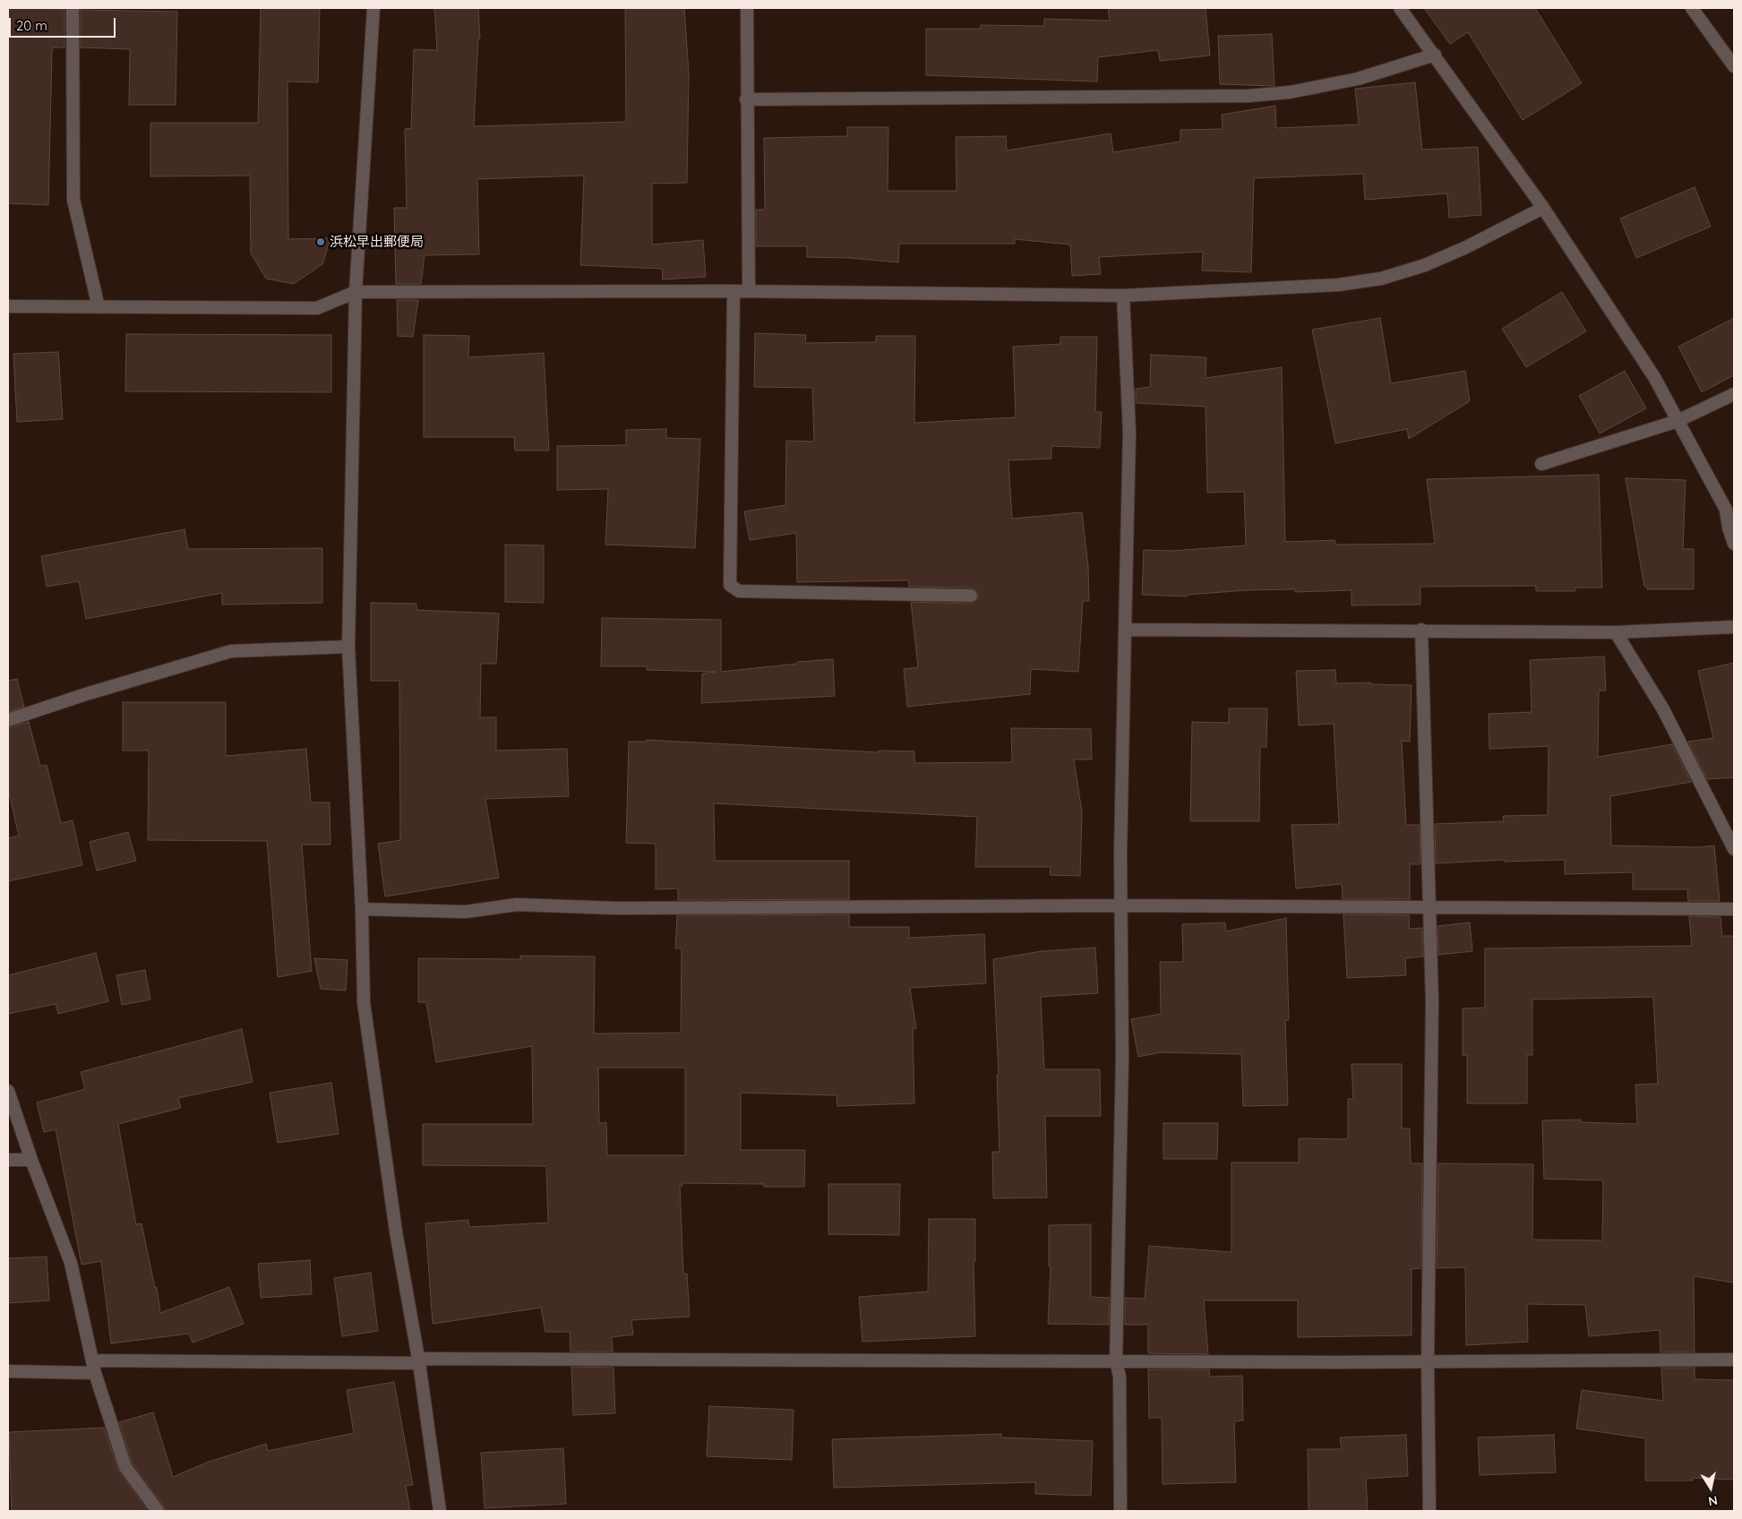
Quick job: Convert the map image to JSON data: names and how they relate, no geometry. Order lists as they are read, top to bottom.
{
  "places": ["浜松早出郵便局"],
  "scale_bar": "20 m",
  "north": "bottom"
}
